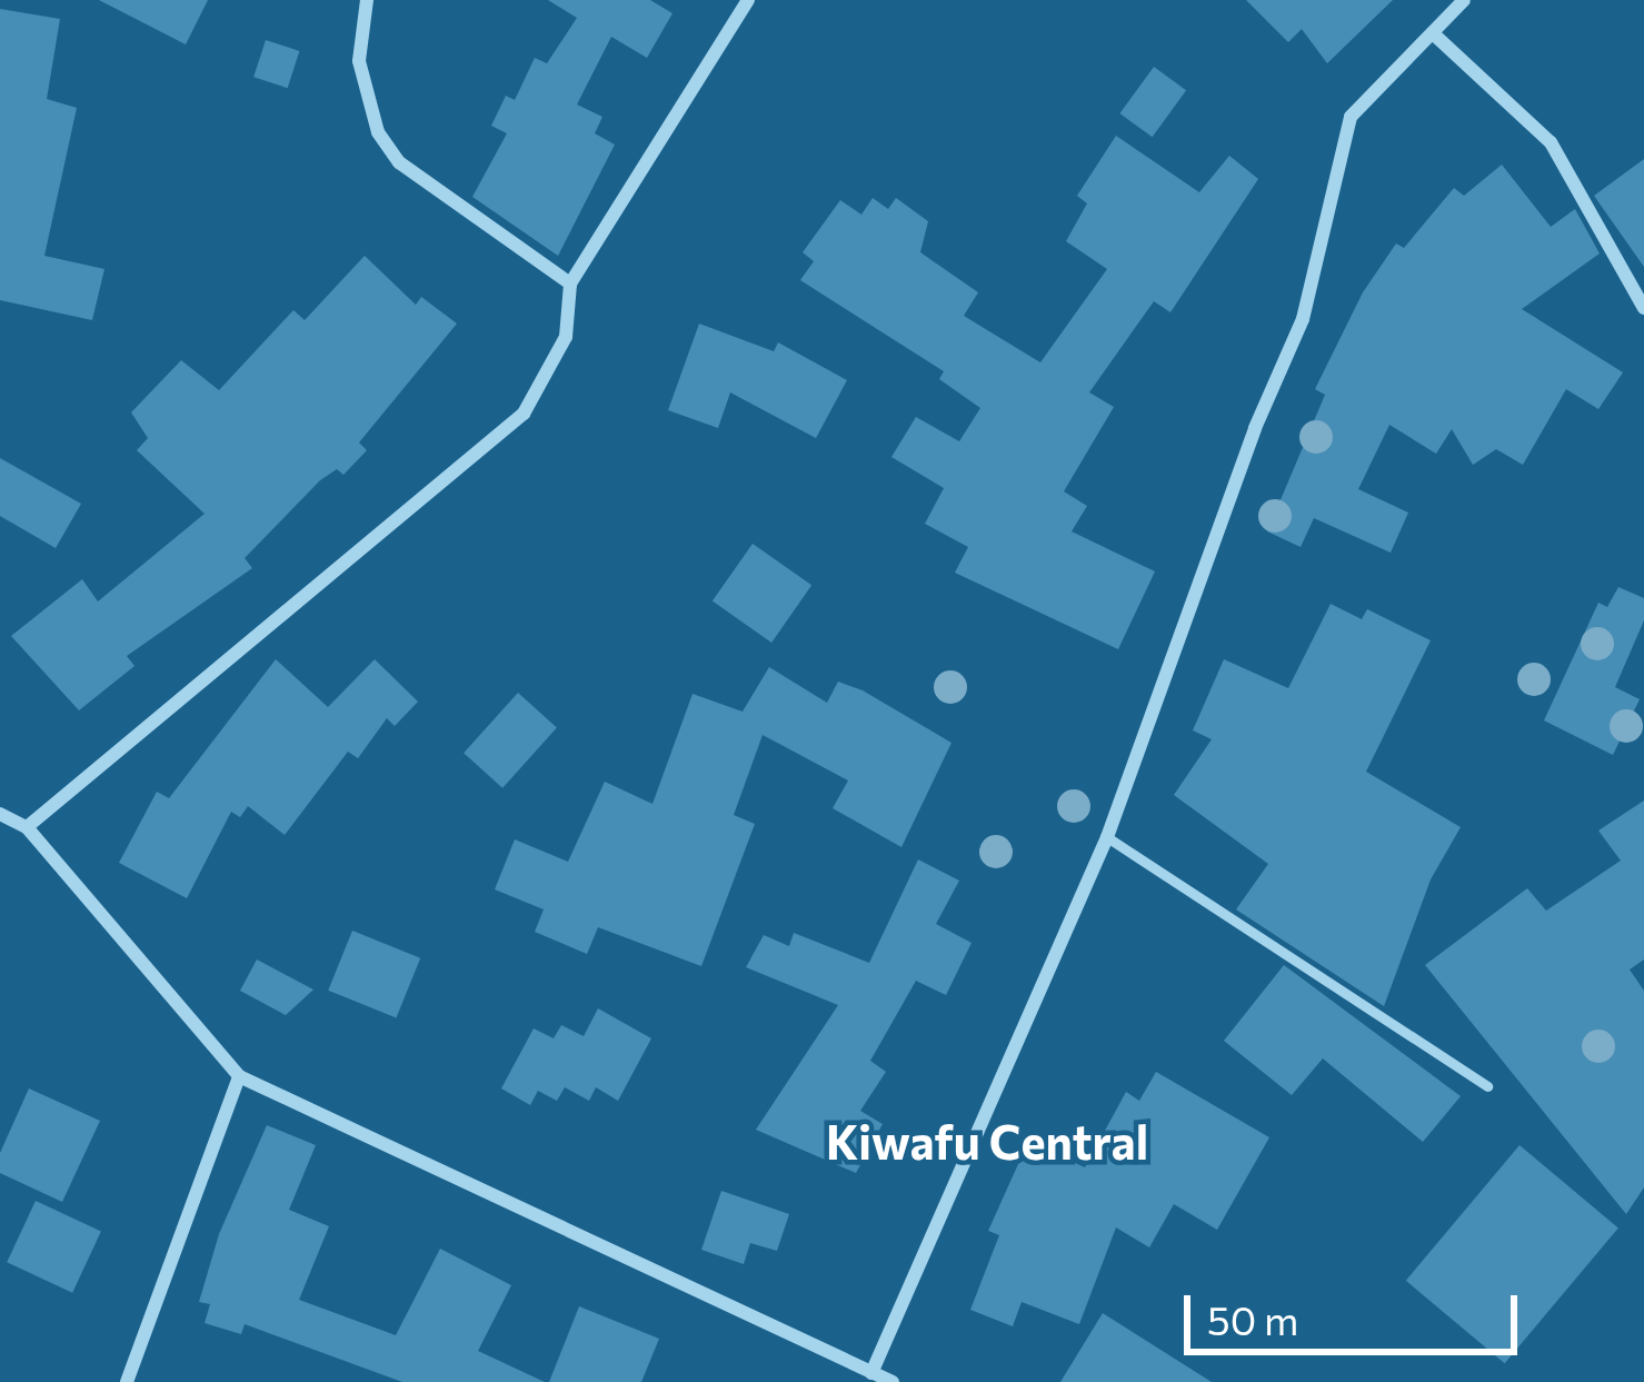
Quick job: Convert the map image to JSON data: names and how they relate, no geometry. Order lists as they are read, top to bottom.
{
  "districts": ["Kiwafu Central"],
  "scale_bar": "50 m"
}
